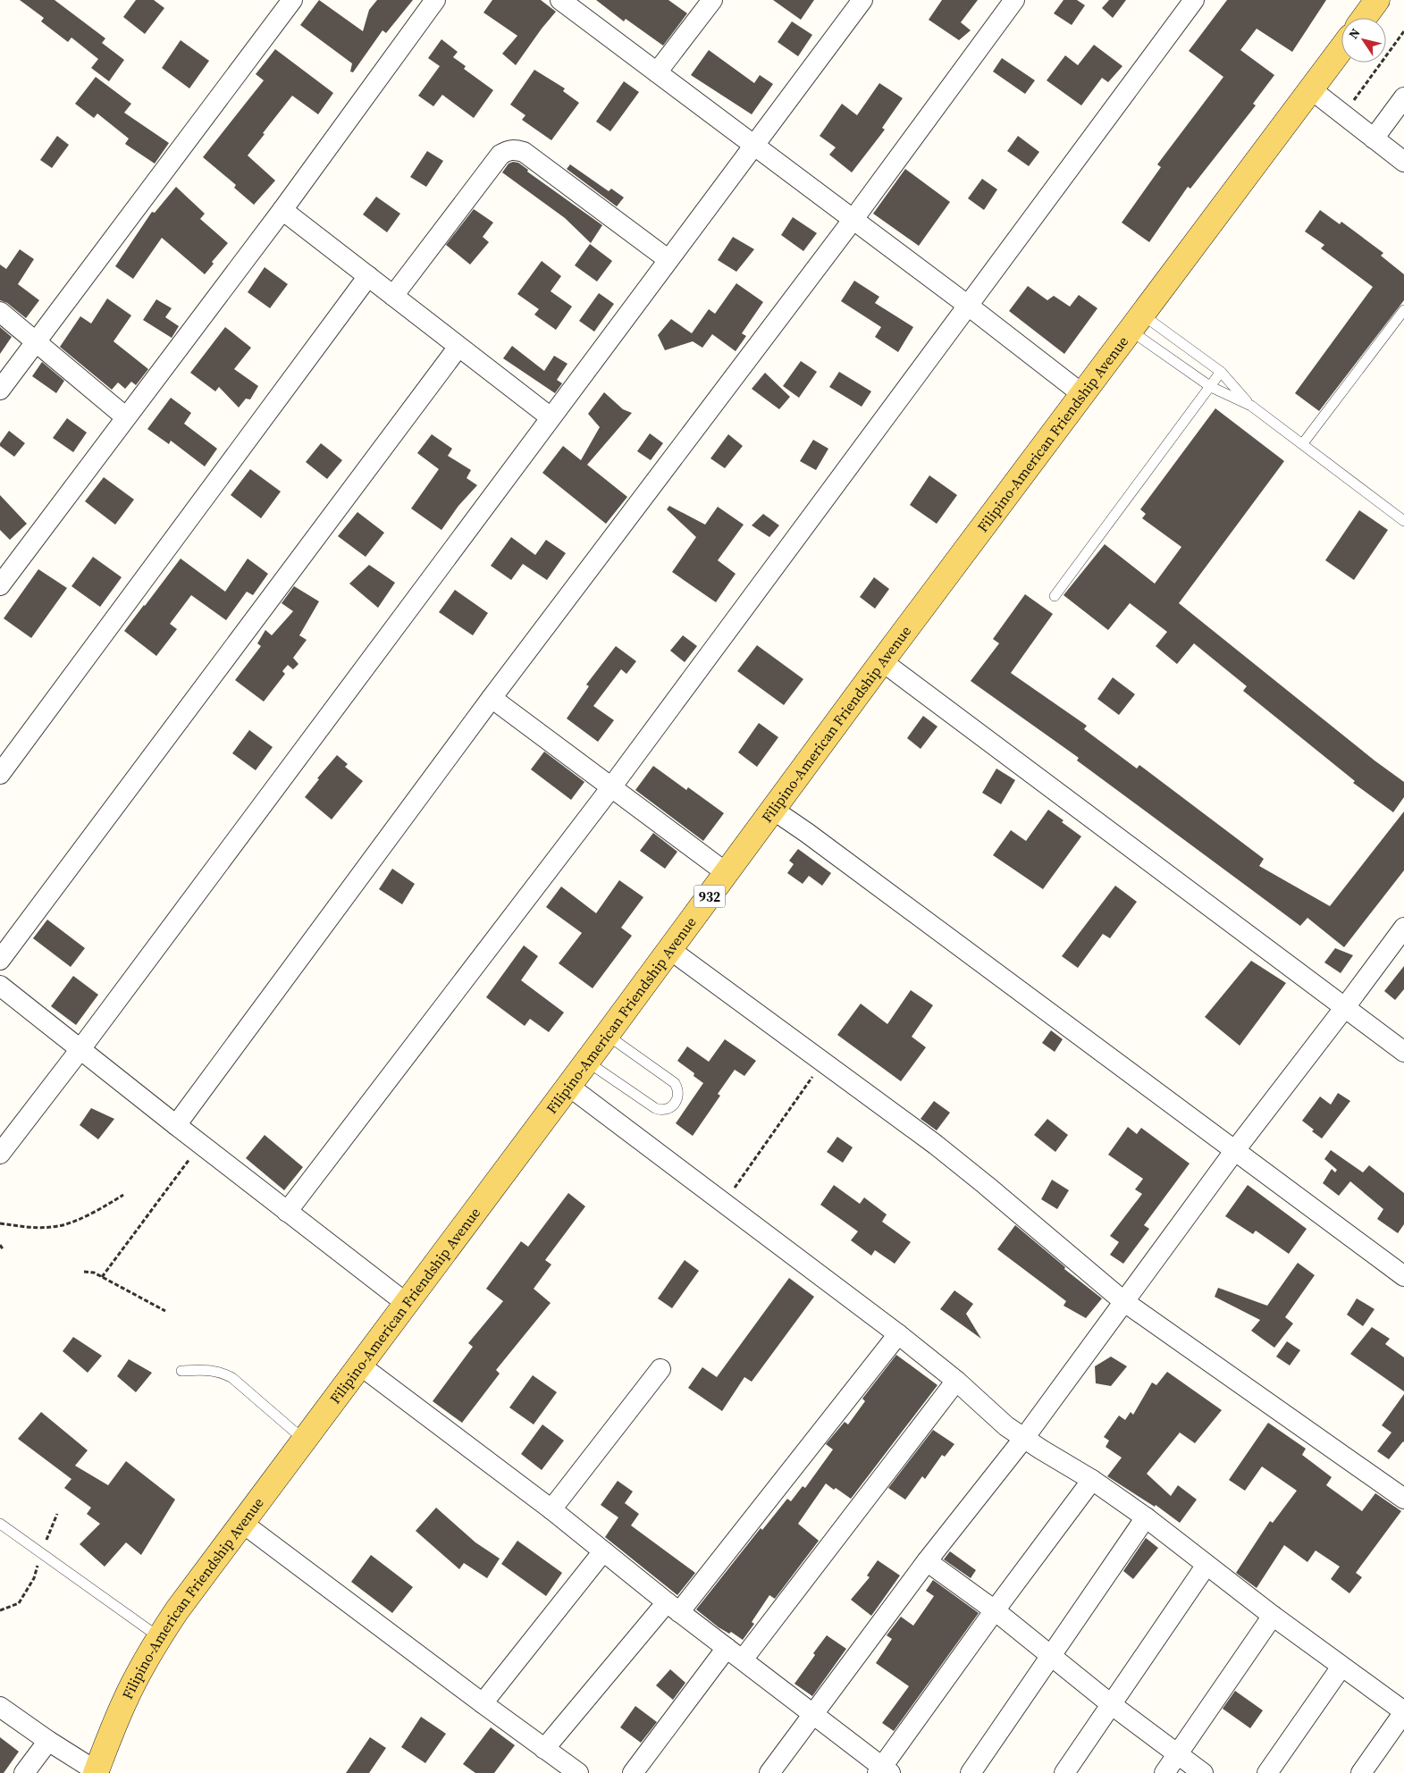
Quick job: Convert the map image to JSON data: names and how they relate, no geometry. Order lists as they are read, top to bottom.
{
  "streets": {
    "main road": ["Filipino-American Friendship Avenue", "932"]
  },
  "north": "top left"
}
